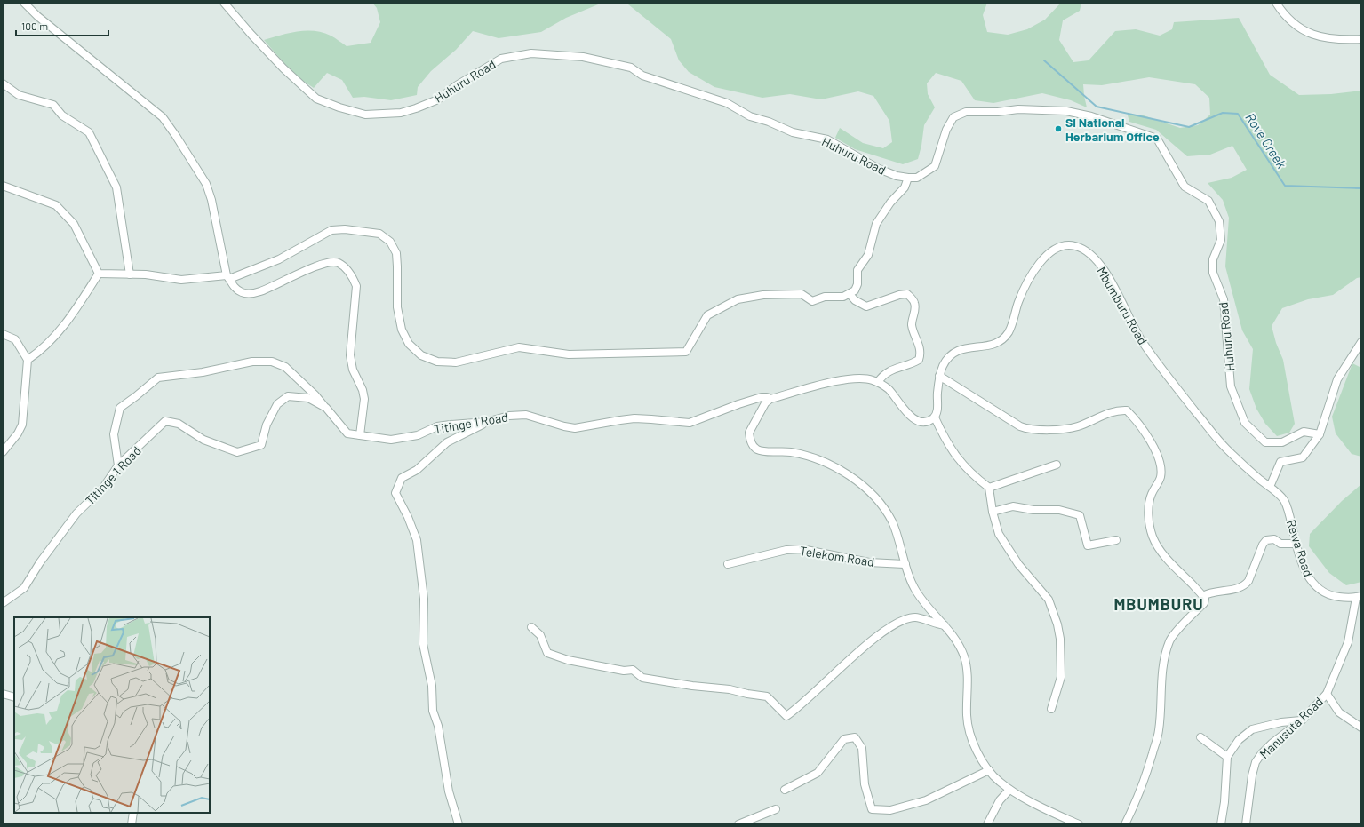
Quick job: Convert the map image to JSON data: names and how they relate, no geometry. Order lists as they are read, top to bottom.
{
  "streets": {
    "street": [
      "Huhuru Road",
      "Mbumburu Road",
      "Titinge 1 Road",
      "Rewa Road",
      "Telekom Road",
      "Manusuta Road"
    ]
  },
  "crossings": [
    ["Mbumburu Road", "Rewa Road"]
  ],
  "districts": ["MBUMBURU"],
  "water": ["Rove Creek"],
  "places": ["SI National Herbarium Office"],
  "scale_bar": "100 m"
}
